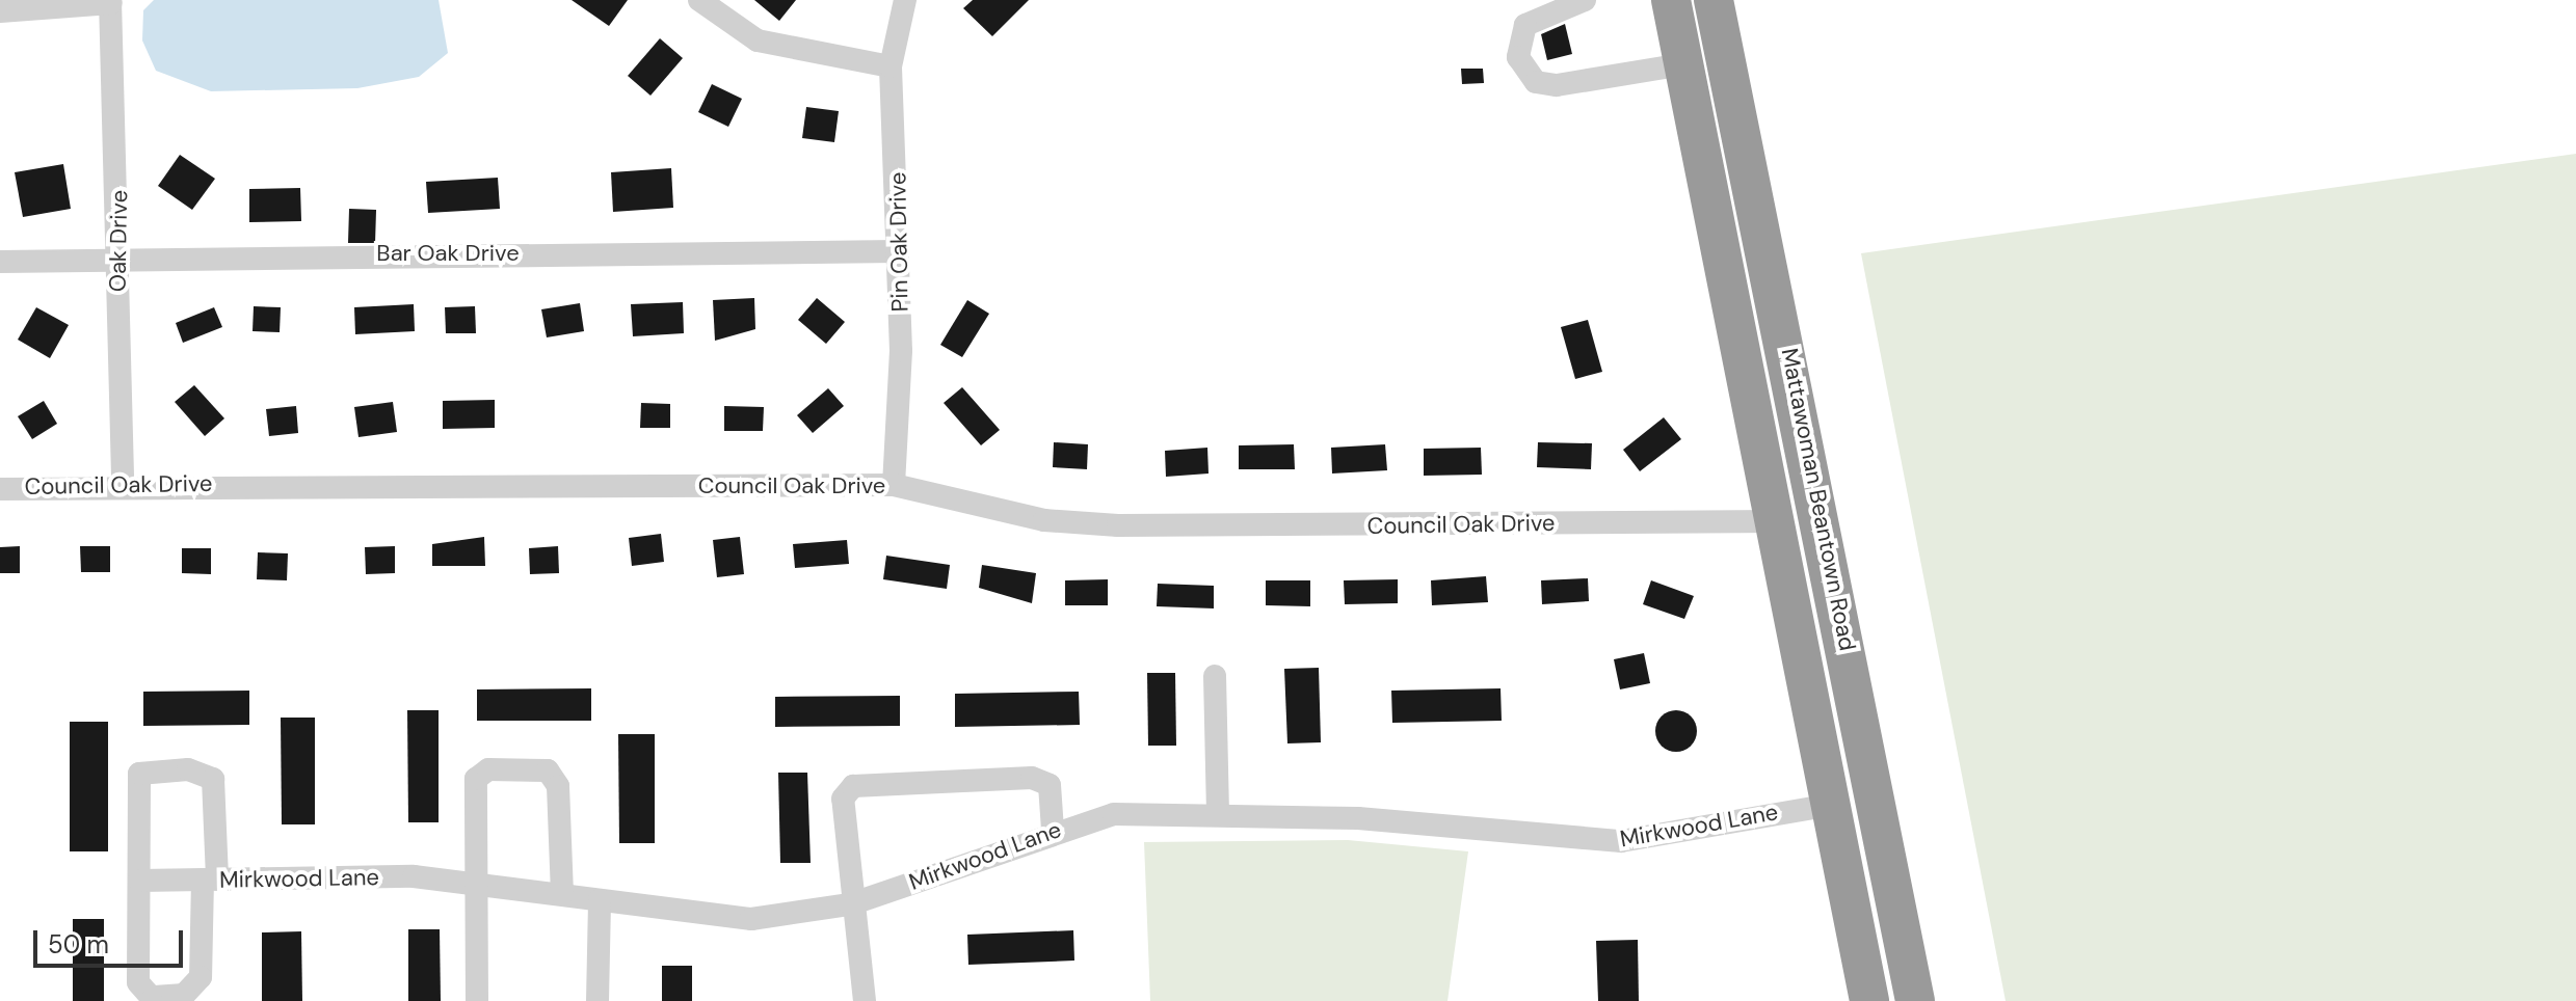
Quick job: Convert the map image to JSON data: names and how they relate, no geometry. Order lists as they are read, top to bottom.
{
  "streets": {
    "highway": ["Mattawoman Beantown Road"],
    "street": [
      "Oak Drive",
      "Pin Oak Drive",
      "Bar Oak Drive",
      "Council Oak Drive",
      "Mirkwood Lane"
    ]
  },
  "crossings": [
    ["Oak Drive", "Bar Oak Drive"],
    ["Oak Drive", "Council Oak Drive"],
    ["Pin Oak Drive", "Bar Oak Drive"],
    ["Pin Oak Drive", "Council Oak Drive"],
    ["Council Oak Drive", "Mattawoman Beantown Road"],
    ["Mattawoman Beantown Road", "Mirkwood Lane"]
  ],
  "scale_bar": "50 m"
}
